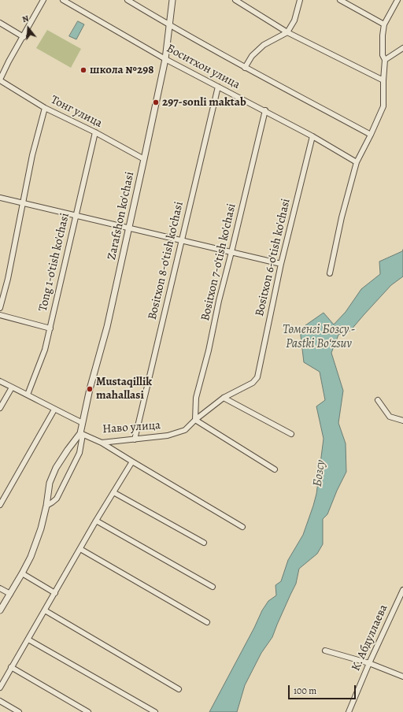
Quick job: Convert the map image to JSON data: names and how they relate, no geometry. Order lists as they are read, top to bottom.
{
  "streets": {
    "street": [
      "Боситхон улица",
      "Тонг улица",
      "Zarafshon ko'chasi",
      "Bositxon 6-o'tish ko'chasi",
      "Bositxon 8-o'tish ko'chasi",
      "Tong 1-o'tish ko'chasi",
      "Bositxon 7-o'tish ko'chasi",
      "Наво улица",
      "К. Абдуллаева"
    ]
  },
  "crossings": [
    ["Боситхон улица", "Zarafshon ko'chasi"],
    ["Боситхон улица", "Bositxon 6-o'tish ko'chasi"],
    ["Боситхон улица", "Bositxon 8-o'tish ko'chasi"],
    ["Боситхон улица", "Bositxon 7-o'tish ko'chasi"],
    ["Тонг улица", "Zarafshon ko'chasi"],
    ["Тонг улица", "Tong 1-o'tish ko'chasi"],
    ["Zarafshon ko'chasi", "Наво улица"],
    ["Bositxon 6-o'tish ko'chasi", "Наво улица"],
    ["Bositxon 8-o'tish ko'chasi", "Наво улица"],
    ["Bositxon 7-o'tish ko'chasi", "Наво улица"]
  ],
  "water": ["Төменгі Бозсу - Pastki Boʻzsuv", "Бозсу"],
  "places": ["школа №298", "297-sonli maktab", "Mustaqillik mahallasi"],
  "scale_bar": "100 m",
  "north": "top"
}
